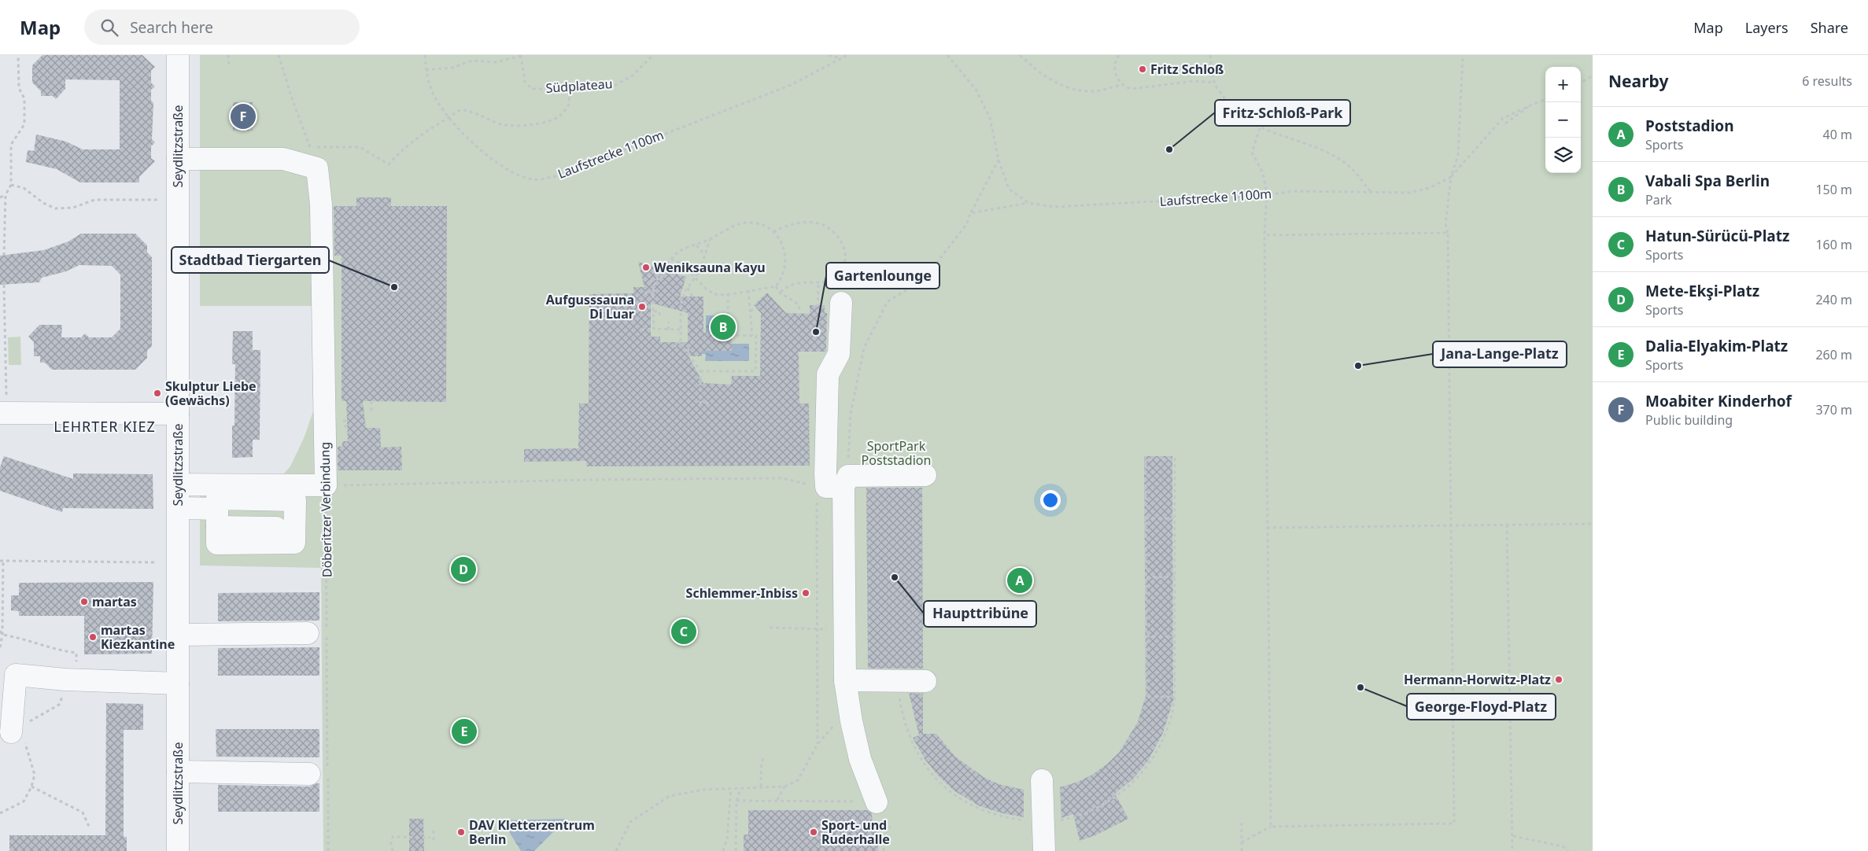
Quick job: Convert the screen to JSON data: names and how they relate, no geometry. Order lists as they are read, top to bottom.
{
  "streets": {
    "street": ["Seydlitzstraße", "Döberitzer Verbindung"],
    "path": ["Südplateau", "Laufstrecke 1100m"]
  },
  "crossings": [
    ["Seydlitzstraße", "Döberitzer Verbindung"]
  ],
  "districts": ["LEHRTER KIEZ"],
  "parks": ["SportPark Poststadion"],
  "places": [
    "Fritz Schloß",
    "Fritz-Schloß-Park",
    "Weniksauna Kayu",
    "Stadtbad Tiergarten",
    "Aufgusssauna Di Luar",
    "Gartenlounge",
    "Jana-Lange-Platz",
    "Skulptur Liebe (Gewächs)",
    "Haupttribüne",
    "Schlemmer-Inbiss",
    "martas",
    "martas Kiezkantine",
    "Hermann-Horwitz-Platz",
    "George-Floyd-Platz",
    "DAV Kletterzentrum Berlin",
    "Sport- und Ruderhalle"
  ],
  "page": {
    "header": "Map",
    "search": "Search here",
    "nav": ["Map", "Layers", "Share"],
    "heading": ["Nearby", "6 results"],
    "map_buttons": ["+", "−"],
    "pins": [
      "F",
      "B",
      "D",
      "A",
      "C",
      "E"
    ],
    "list": [
      {
        "mark": "A",
        "name": "Poststadion",
        "note": "Sports",
        "value": "40 m"
      },
      {
        "mark": "B",
        "name": "Vabali Spa Berlin",
        "note": "Park",
        "value": "150 m"
      },
      {
        "mark": "C",
        "name": "Hatun-Sürücü-Platz",
        "note": "Sports",
        "value": "160 m"
      },
      {
        "mark": "D",
        "name": "Mete-Ekşi-Platz",
        "note": "Sports",
        "value": "240 m"
      },
      {
        "mark": "E",
        "name": "Dalia-Elyakim-Platz",
        "note": "Sports",
        "value": "260 m"
      },
      {
        "mark": "F",
        "name": "Moabiter Kinderhof",
        "note": "Public building",
        "value": "370 m"
      }
    ]
  }
}
